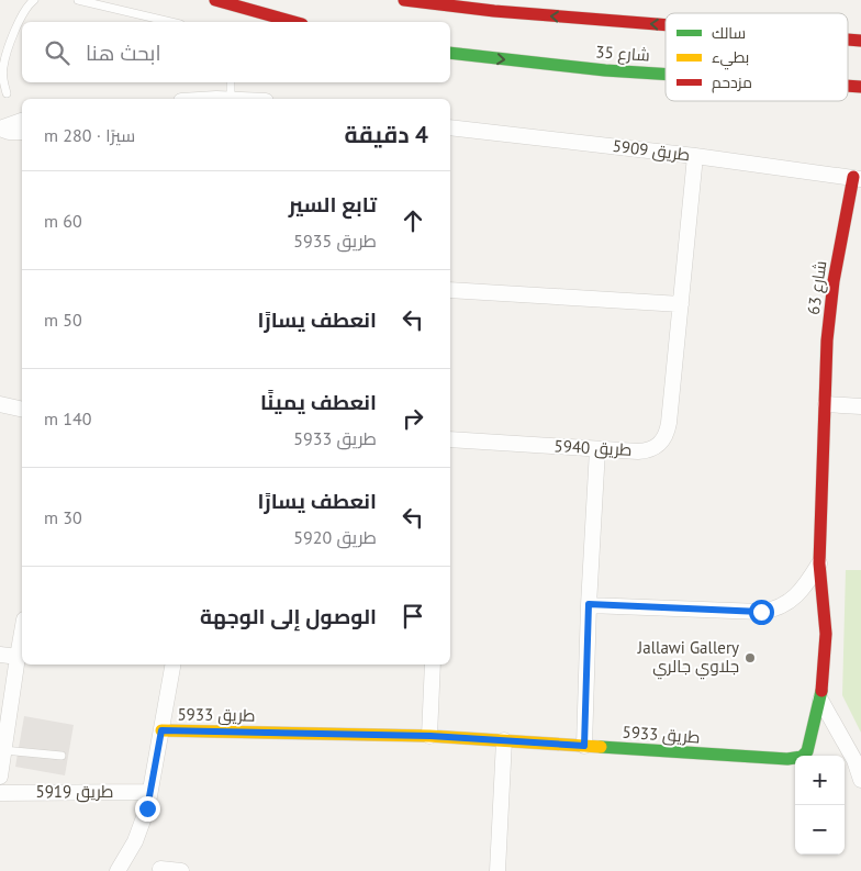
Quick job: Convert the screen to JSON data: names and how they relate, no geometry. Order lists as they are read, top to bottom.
{
  "streets": {
    "street": [
      "شارع 35",
      "طريق 5909",
      "شارع 63",
      "طريق 5940",
      "طريق 5933",
      "طريق 5919"
    ]
  },
  "crossings": [
    ["طريق 5909", "شارع 63"],
    ["طريق 5909", "طريق 5940"],
    ["شارع 63", "طريق 5933"]
  ],
  "places": ["Jallawi Gallery جلاوي جالري"],
  "legend": ["سالك", "بطيء", "مزدحم"],
  "page": {
    "search": "ابحث هنا",
    "heading": ["4 دقيقة", "سيرًا · 280 m"],
    "list": [
      ["تابع السير", "طريق 5935", "60 m"],
      ["انعطف يسارًا", "50 m"],
      ["انعطف يمينًا", "طريق 5933", "140 m"],
      ["انعطف يسارًا", "طريق 5920", "30 m"],
      "الوصول إلى الوجهة"
    ],
    "map_buttons": ["+", "−"]
  }
}
